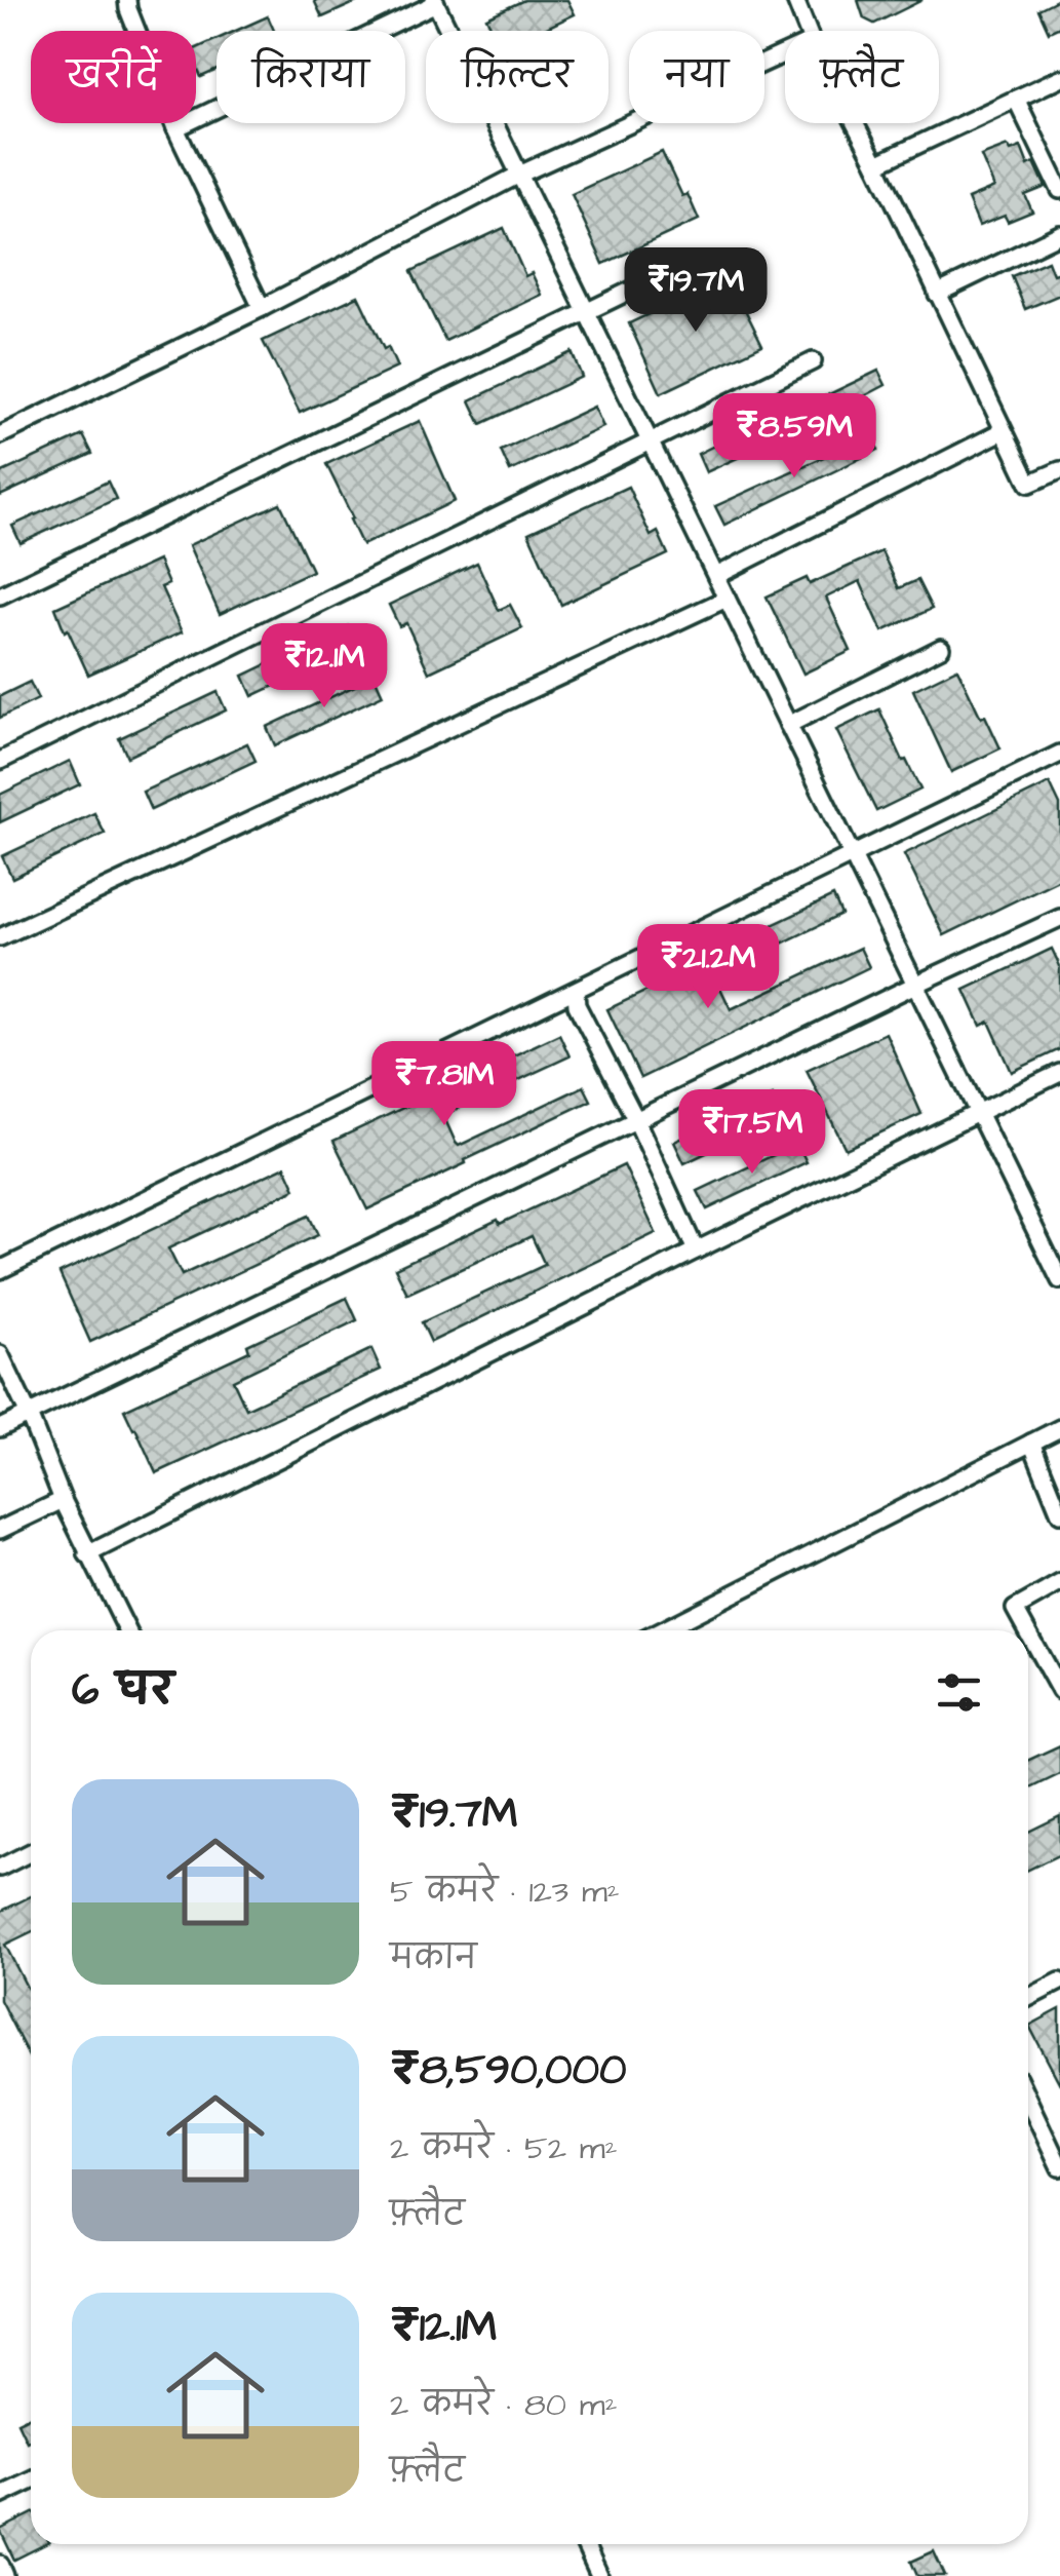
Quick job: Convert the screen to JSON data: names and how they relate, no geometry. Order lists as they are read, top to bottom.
{
  "page": {
    "chip": [
      "खरीदें",
      "किराया",
      "फ़िल्टर",
      "नया",
      "फ़्लैट"
    ],
    "price": [
      "₹19.7M",
      "₹8.59M",
      "₹12.1M",
      "₹21.2M",
      "₹7.81M",
      "₹17.5M"
    ],
    "heading": "6 घर",
    "list": [
      {
        "name": "₹19.7M",
        "note": "5 कमरे · 123 m² · मकान"
      },
      {
        "name": "₹8,590,000",
        "note": "2 कमरे · 52 m² · फ़्लैट"
      },
      {
        "name": "₹12.1M",
        "note": "2 कमरे · 80 m² · फ़्लैट"
      }
    ]
  }
}
